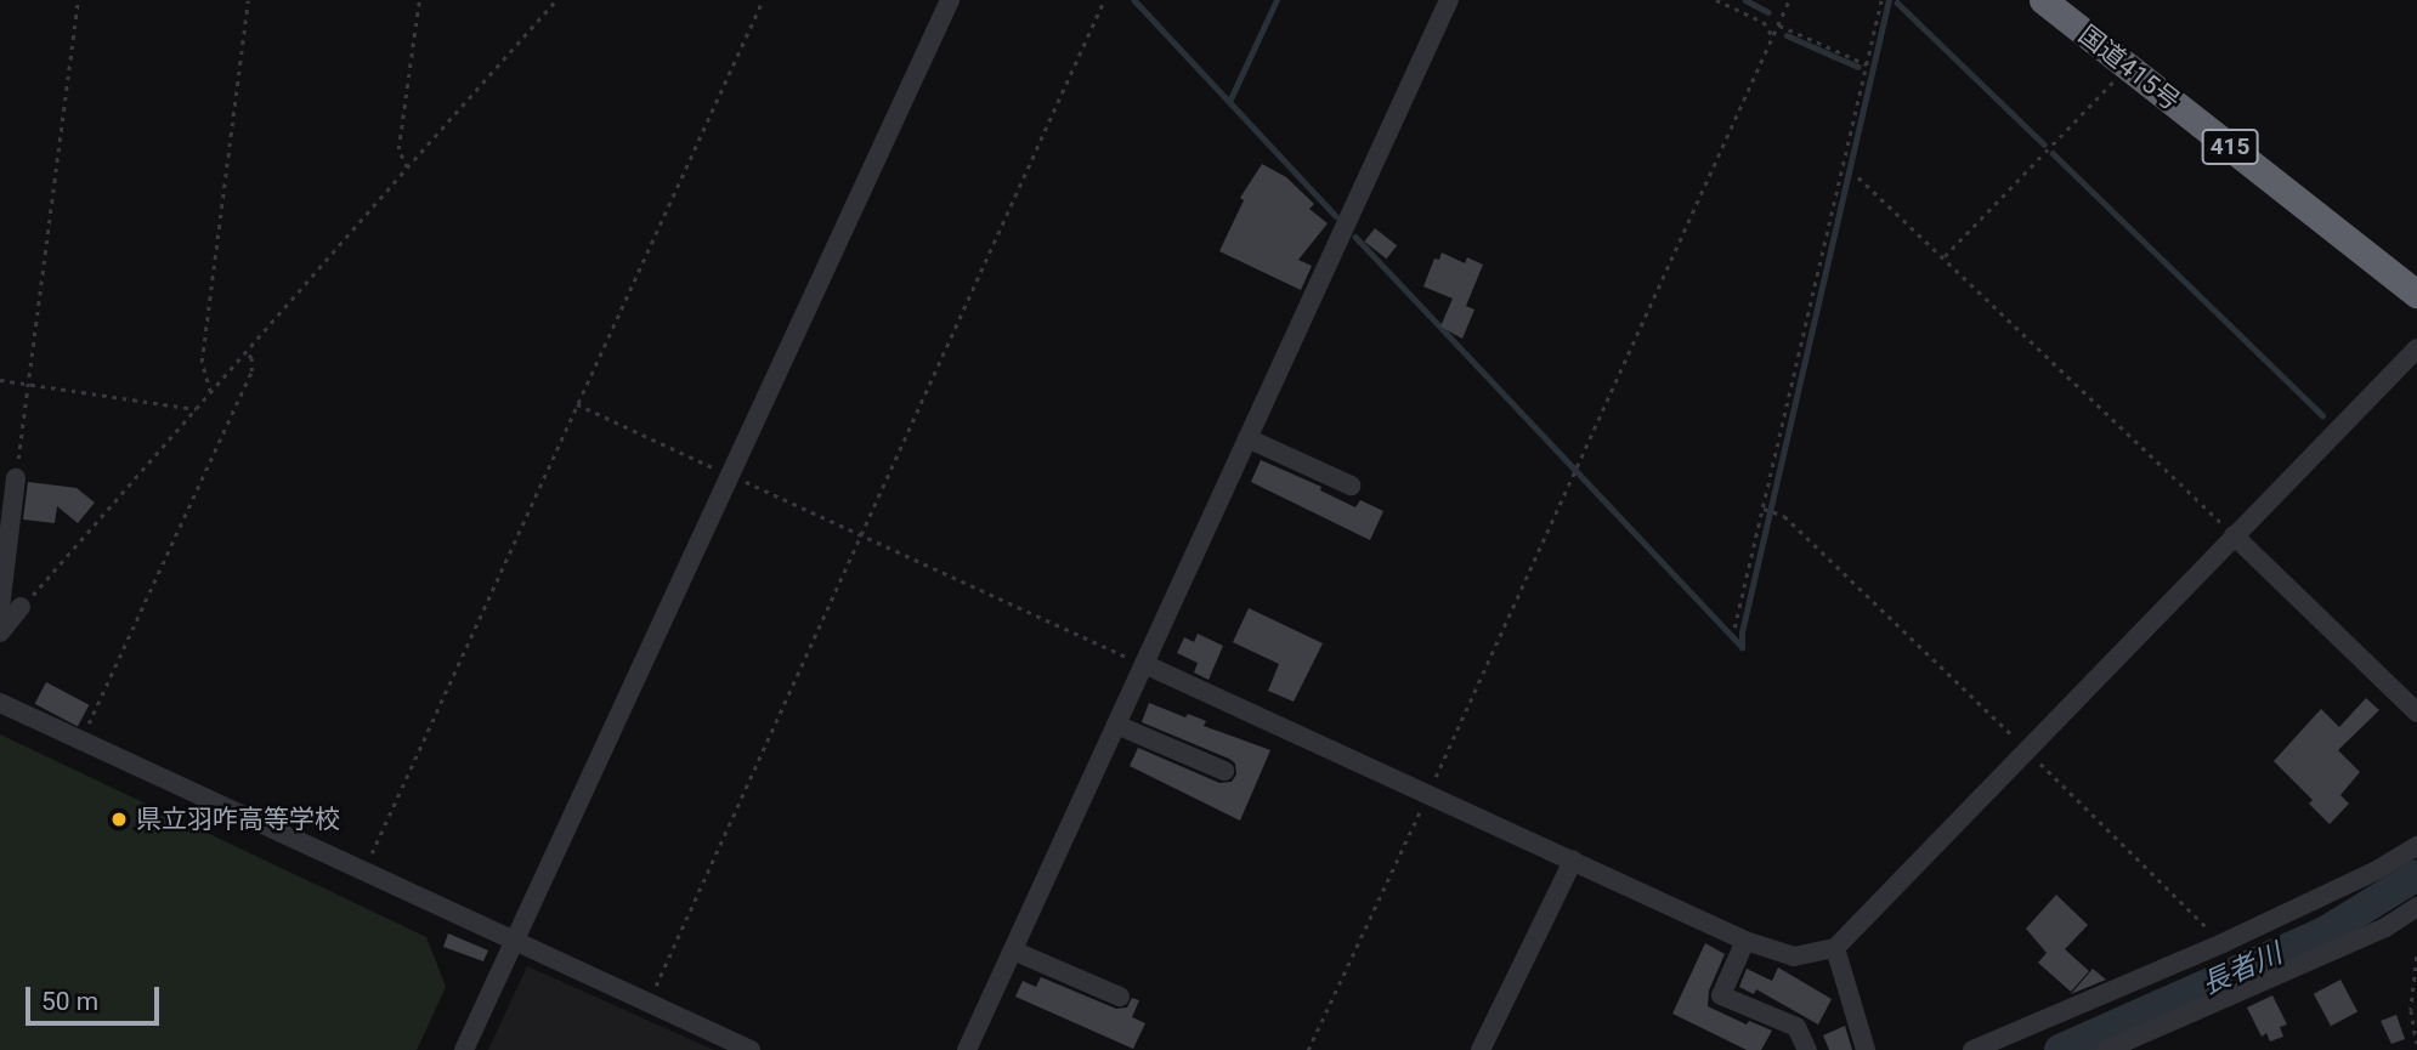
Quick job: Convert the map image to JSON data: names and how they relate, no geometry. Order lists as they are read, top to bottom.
{
  "streets": {
    "highway": ["国道415号", "415"]
  },
  "water": ["長者川"],
  "places": ["県立羽咋高等学校"],
  "scale_bar": "50 m"
}
